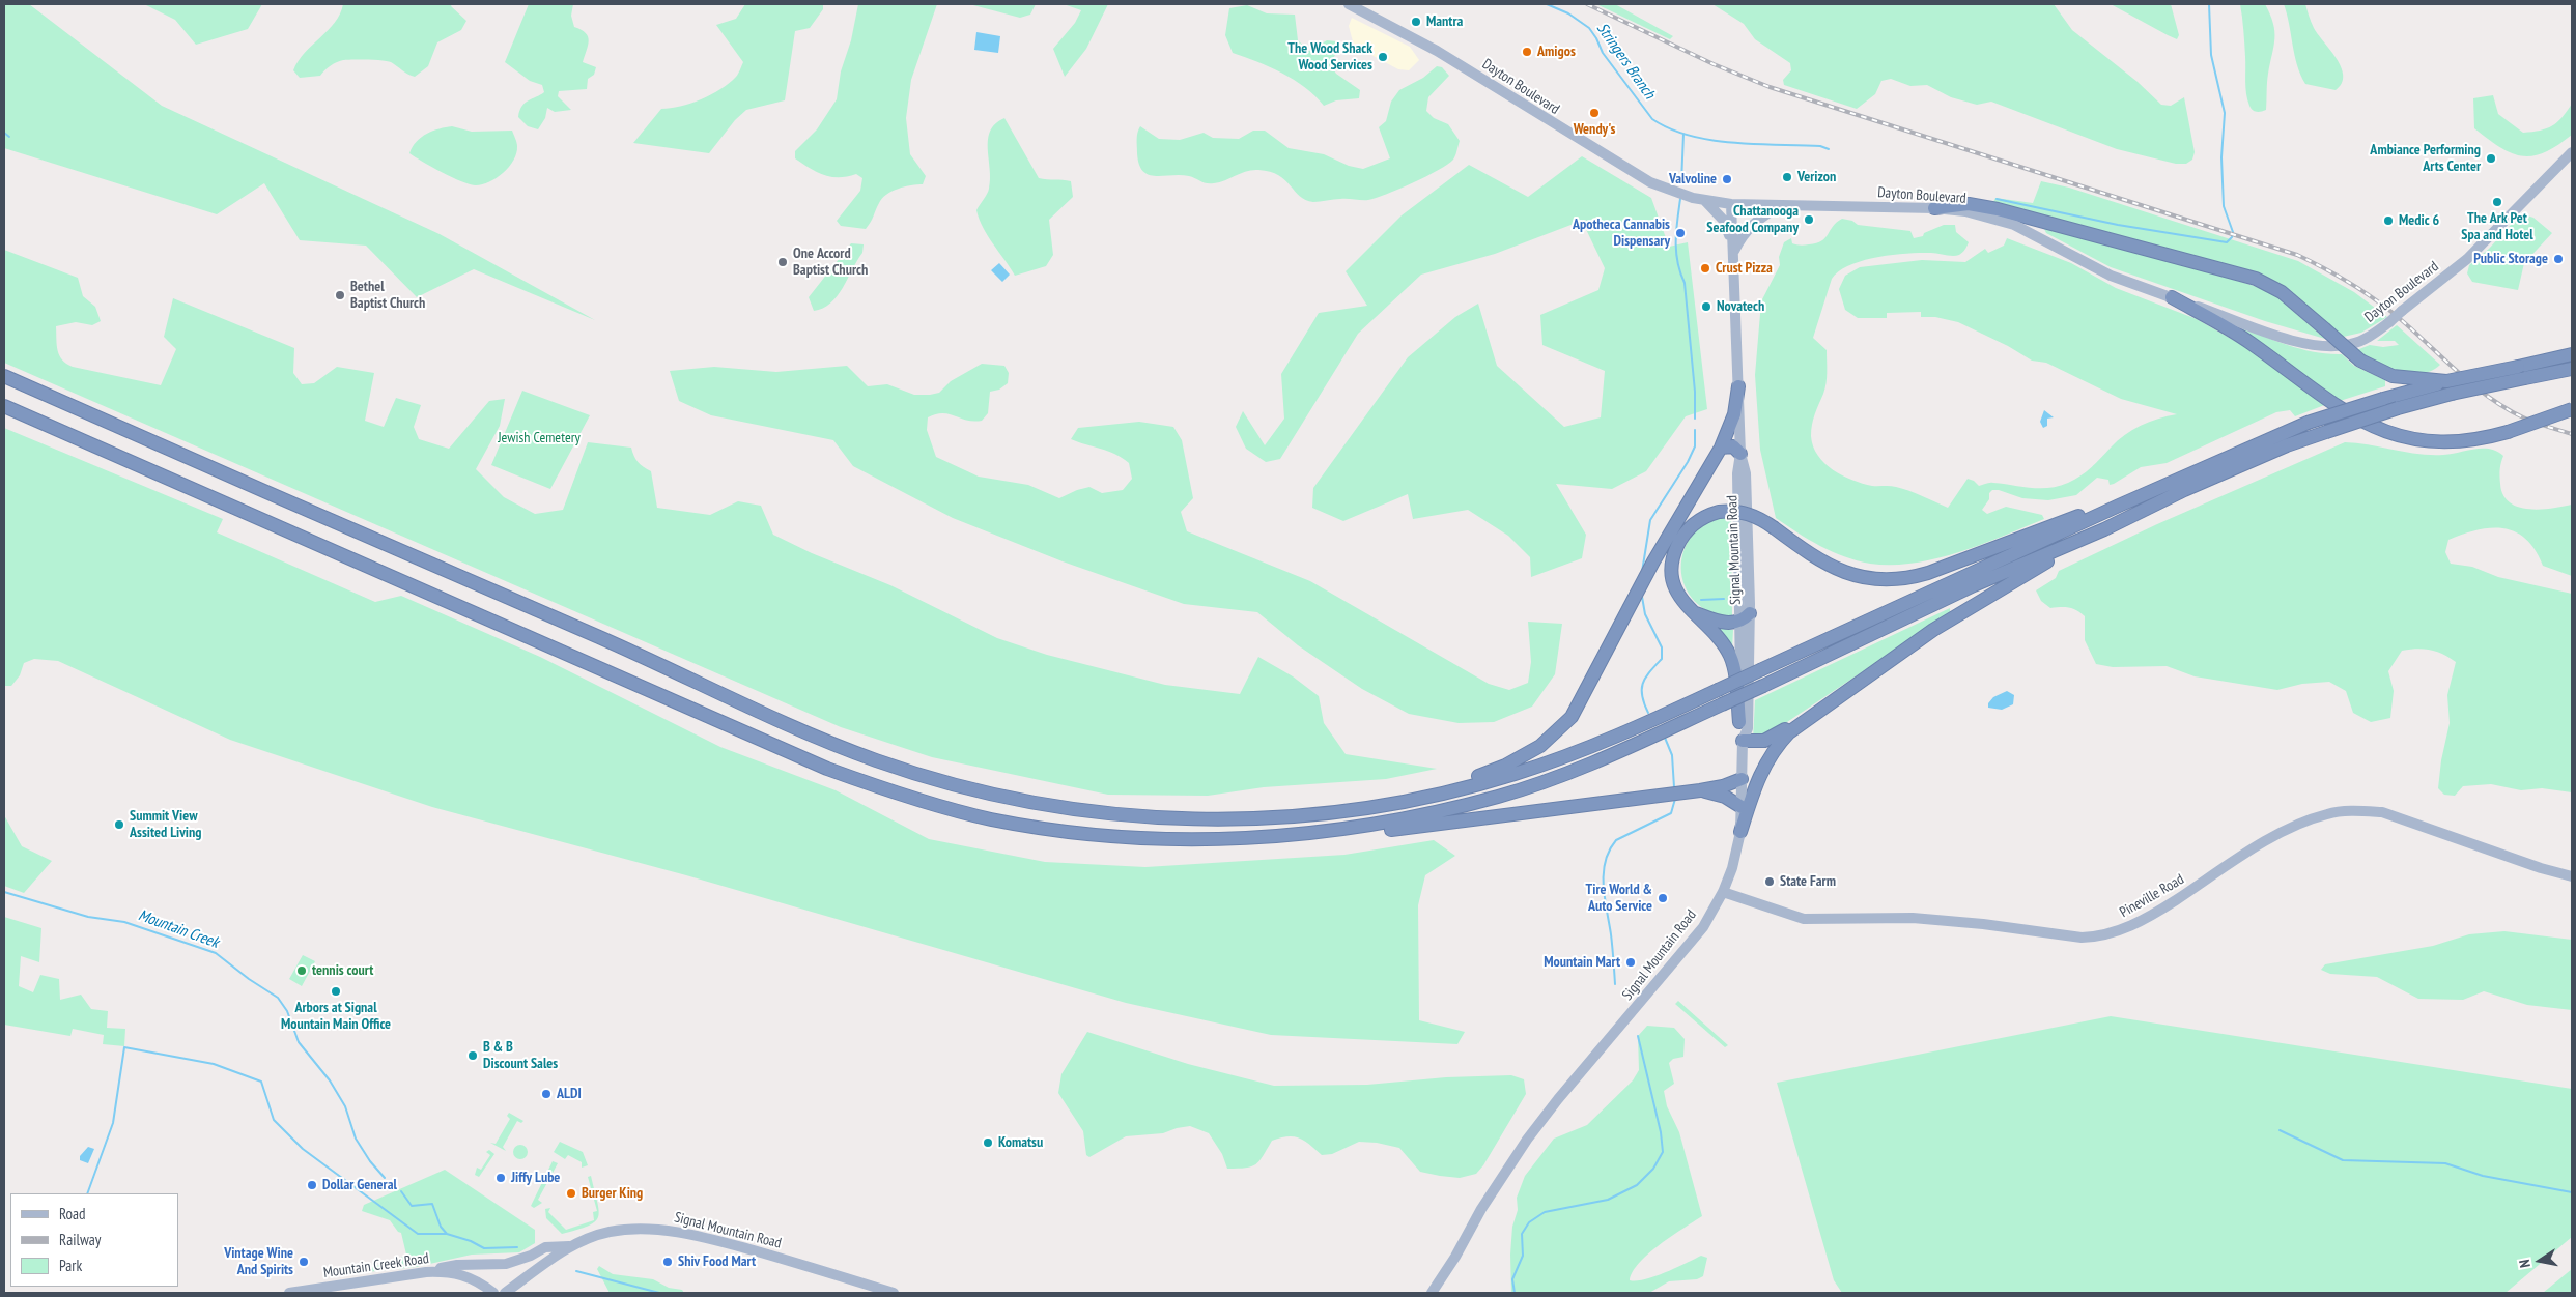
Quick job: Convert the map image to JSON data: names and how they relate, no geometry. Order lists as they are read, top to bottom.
{
  "streets": {
    "main road": [
      "Dayton Boulevard",
      "Signal Mountain Road",
      "Pineville Road",
      "Mountain Creek Road"
    ]
  },
  "crossings": [
    ["Dayton Boulevard", "Signal Mountain Road"],
    ["Signal Mountain Road", "Pineville Road"]
  ],
  "water": ["Stringers Branch", "Mountain Creek"],
  "parks": ["Jewish Cemetery"],
  "places": [
    "Mantra",
    "Amigos",
    "The Wood Shack Wood Services",
    "Wendy's",
    "Ambiance Performing Arts Center",
    "Verizon",
    "Valvoline",
    "The Ark Pet Spa and Hotel",
    "Chattanooga Seafood Company",
    "Medic 6",
    "Apotheca Cannabis Dispensary",
    "Public Storage",
    "One Accord Baptist Church",
    "Crust Pizza",
    "Bethel Baptist Church",
    "Novatech",
    "Summit View Assited Living",
    "State Farm",
    "Tire World & Auto Service",
    "Mountain Mart",
    "tennis court",
    "Arbors at Signal Mountain Main Office",
    "B & B Discount Sales",
    "ALDI",
    "Komatsu",
    "Jiffy Lube",
    "Dollar General",
    "Burger King",
    "Vintage Wine And Spirits",
    "Shiv Food Mart"
  ],
  "legend": ["Road", "Railway", "Park"],
  "north": "left"
}
